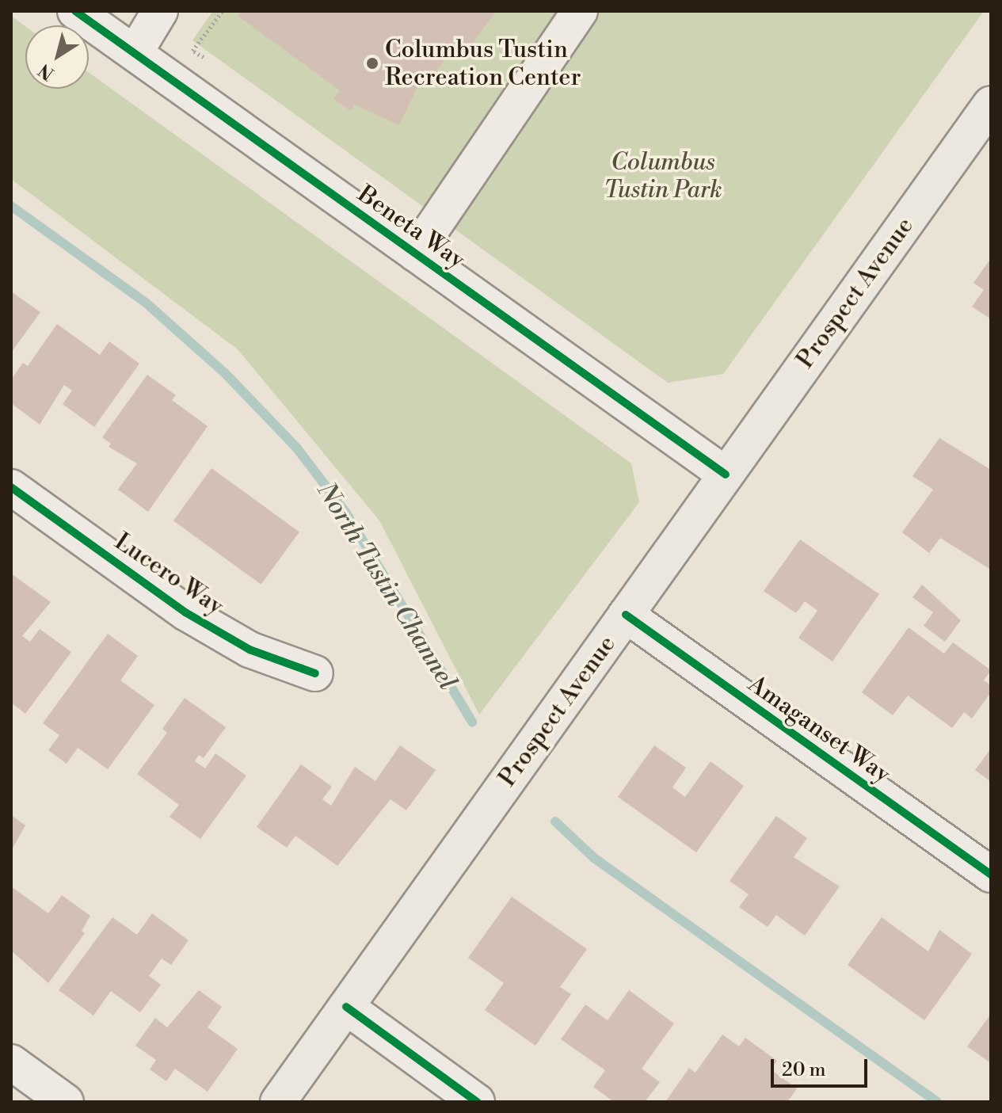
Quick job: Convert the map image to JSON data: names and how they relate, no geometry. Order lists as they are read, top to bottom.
{
  "streets": {
    "main road": ["Prospect Avenue"],
    "street": ["Beneta Way", "Lucero Way", "Amaganset Way"]
  },
  "crossings": [
    ["Beneta Way", "Prospect Avenue"],
    ["Prospect Avenue", "Amaganset Way"]
  ],
  "water": ["North Tustin Channel"],
  "parks": ["Columbus Tustin Park"],
  "places": ["Columbus Tustin Recreation Center"],
  "scale_bar": "20 m",
  "north": "bottom left"
}
